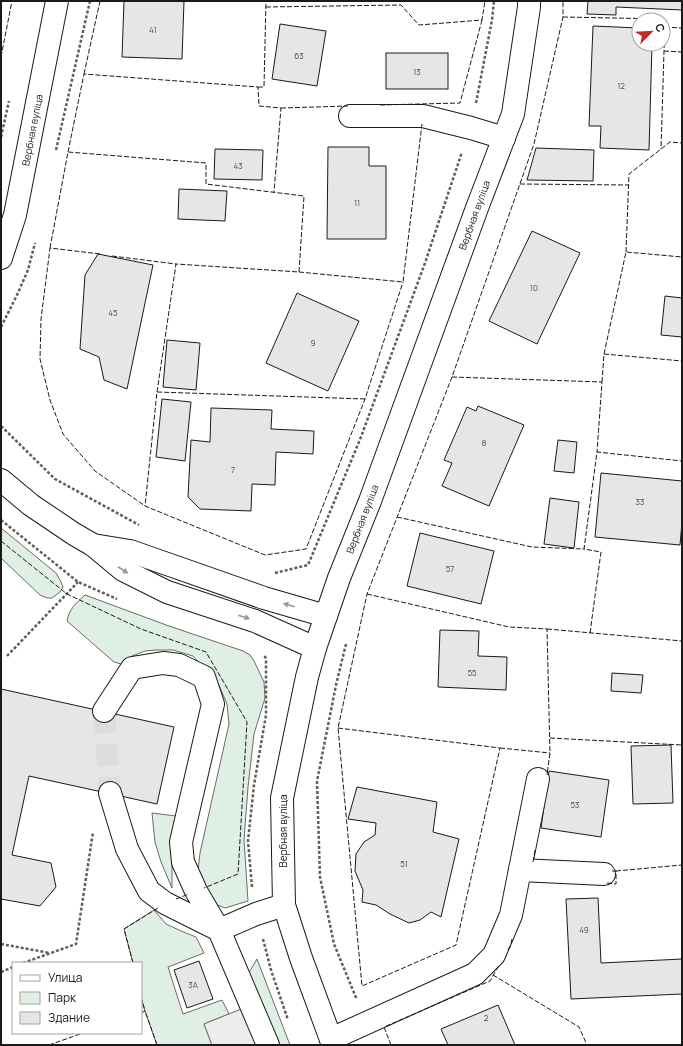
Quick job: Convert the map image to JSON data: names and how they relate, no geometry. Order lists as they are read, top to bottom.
{
  "streets": {
    "street": ["Вербная вуліца"]
  },
  "house_numbers": [
    "41",
    "63",
    "13",
    "12",
    "43",
    "11",
    "10",
    "45",
    "9",
    "8",
    "7",
    "33",
    "57",
    "55",
    "53",
    "51",
    "49",
    "3А",
    "2"
  ],
  "legend": ["Улица", "Парк", "Здание"],
  "north": "top right"
}
